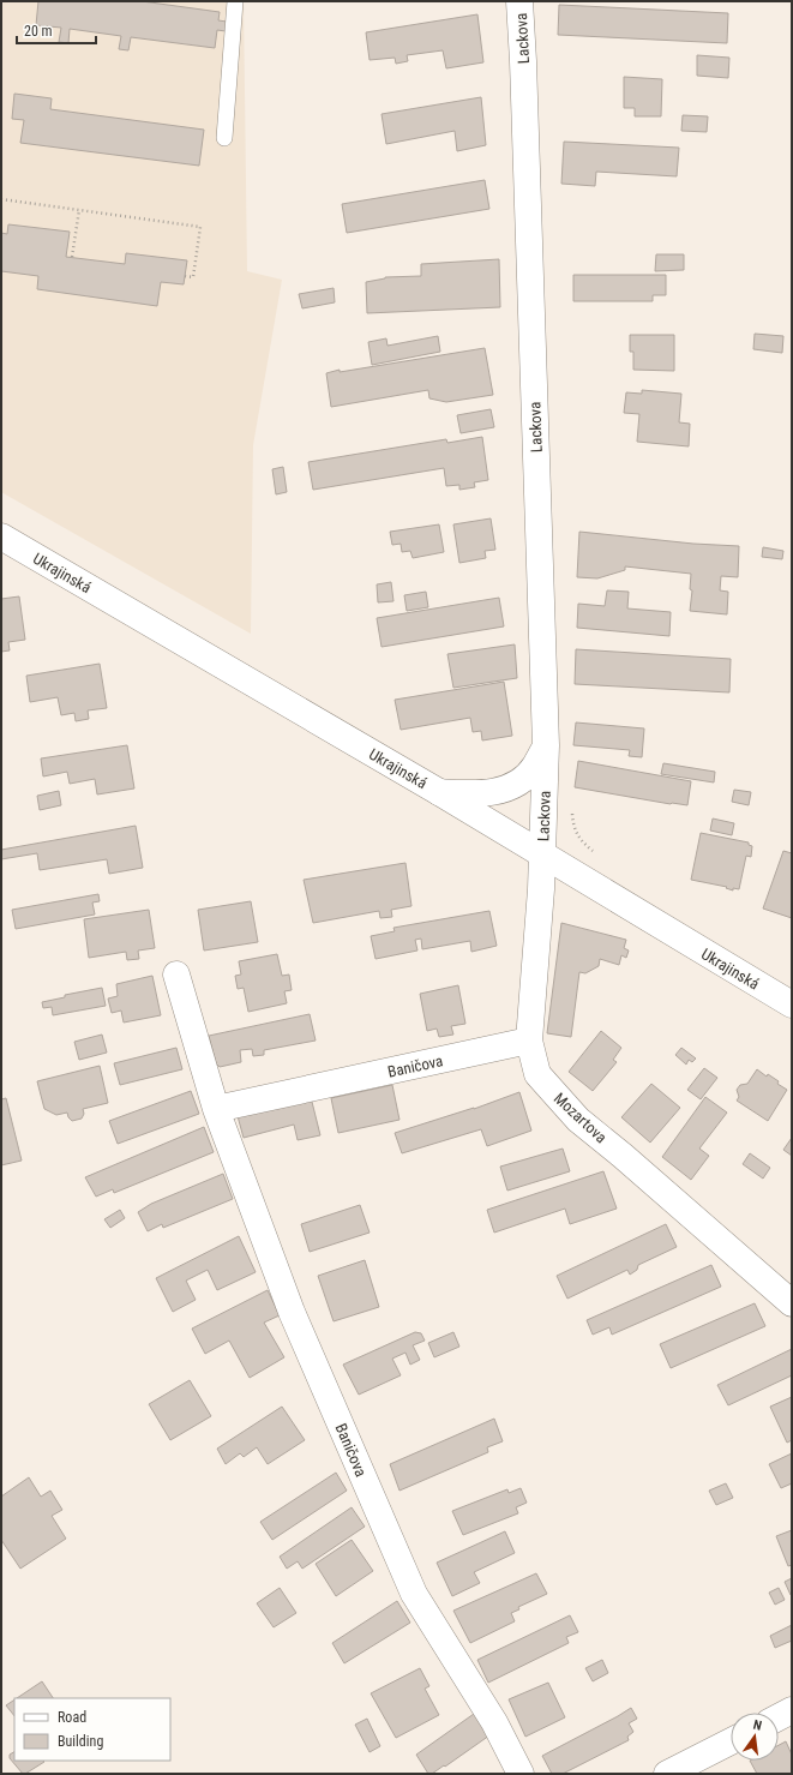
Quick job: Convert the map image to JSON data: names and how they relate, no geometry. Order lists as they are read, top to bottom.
{
  "streets": {
    "street": [
      "Lackova",
      "Ukrajinská",
      "Baničova",
      "Mozartova"
    ]
  },
  "crossings": [
    ["Lackova", "Ukrajinská"],
    ["Lackova", "Mozartova"],
    ["Ukrajinská", "Mozartova"],
    ["Baničova", "Mozartova"]
  ],
  "legend": ["Road", "Building"],
  "scale_bar": "20 m",
  "north": "top"
}
